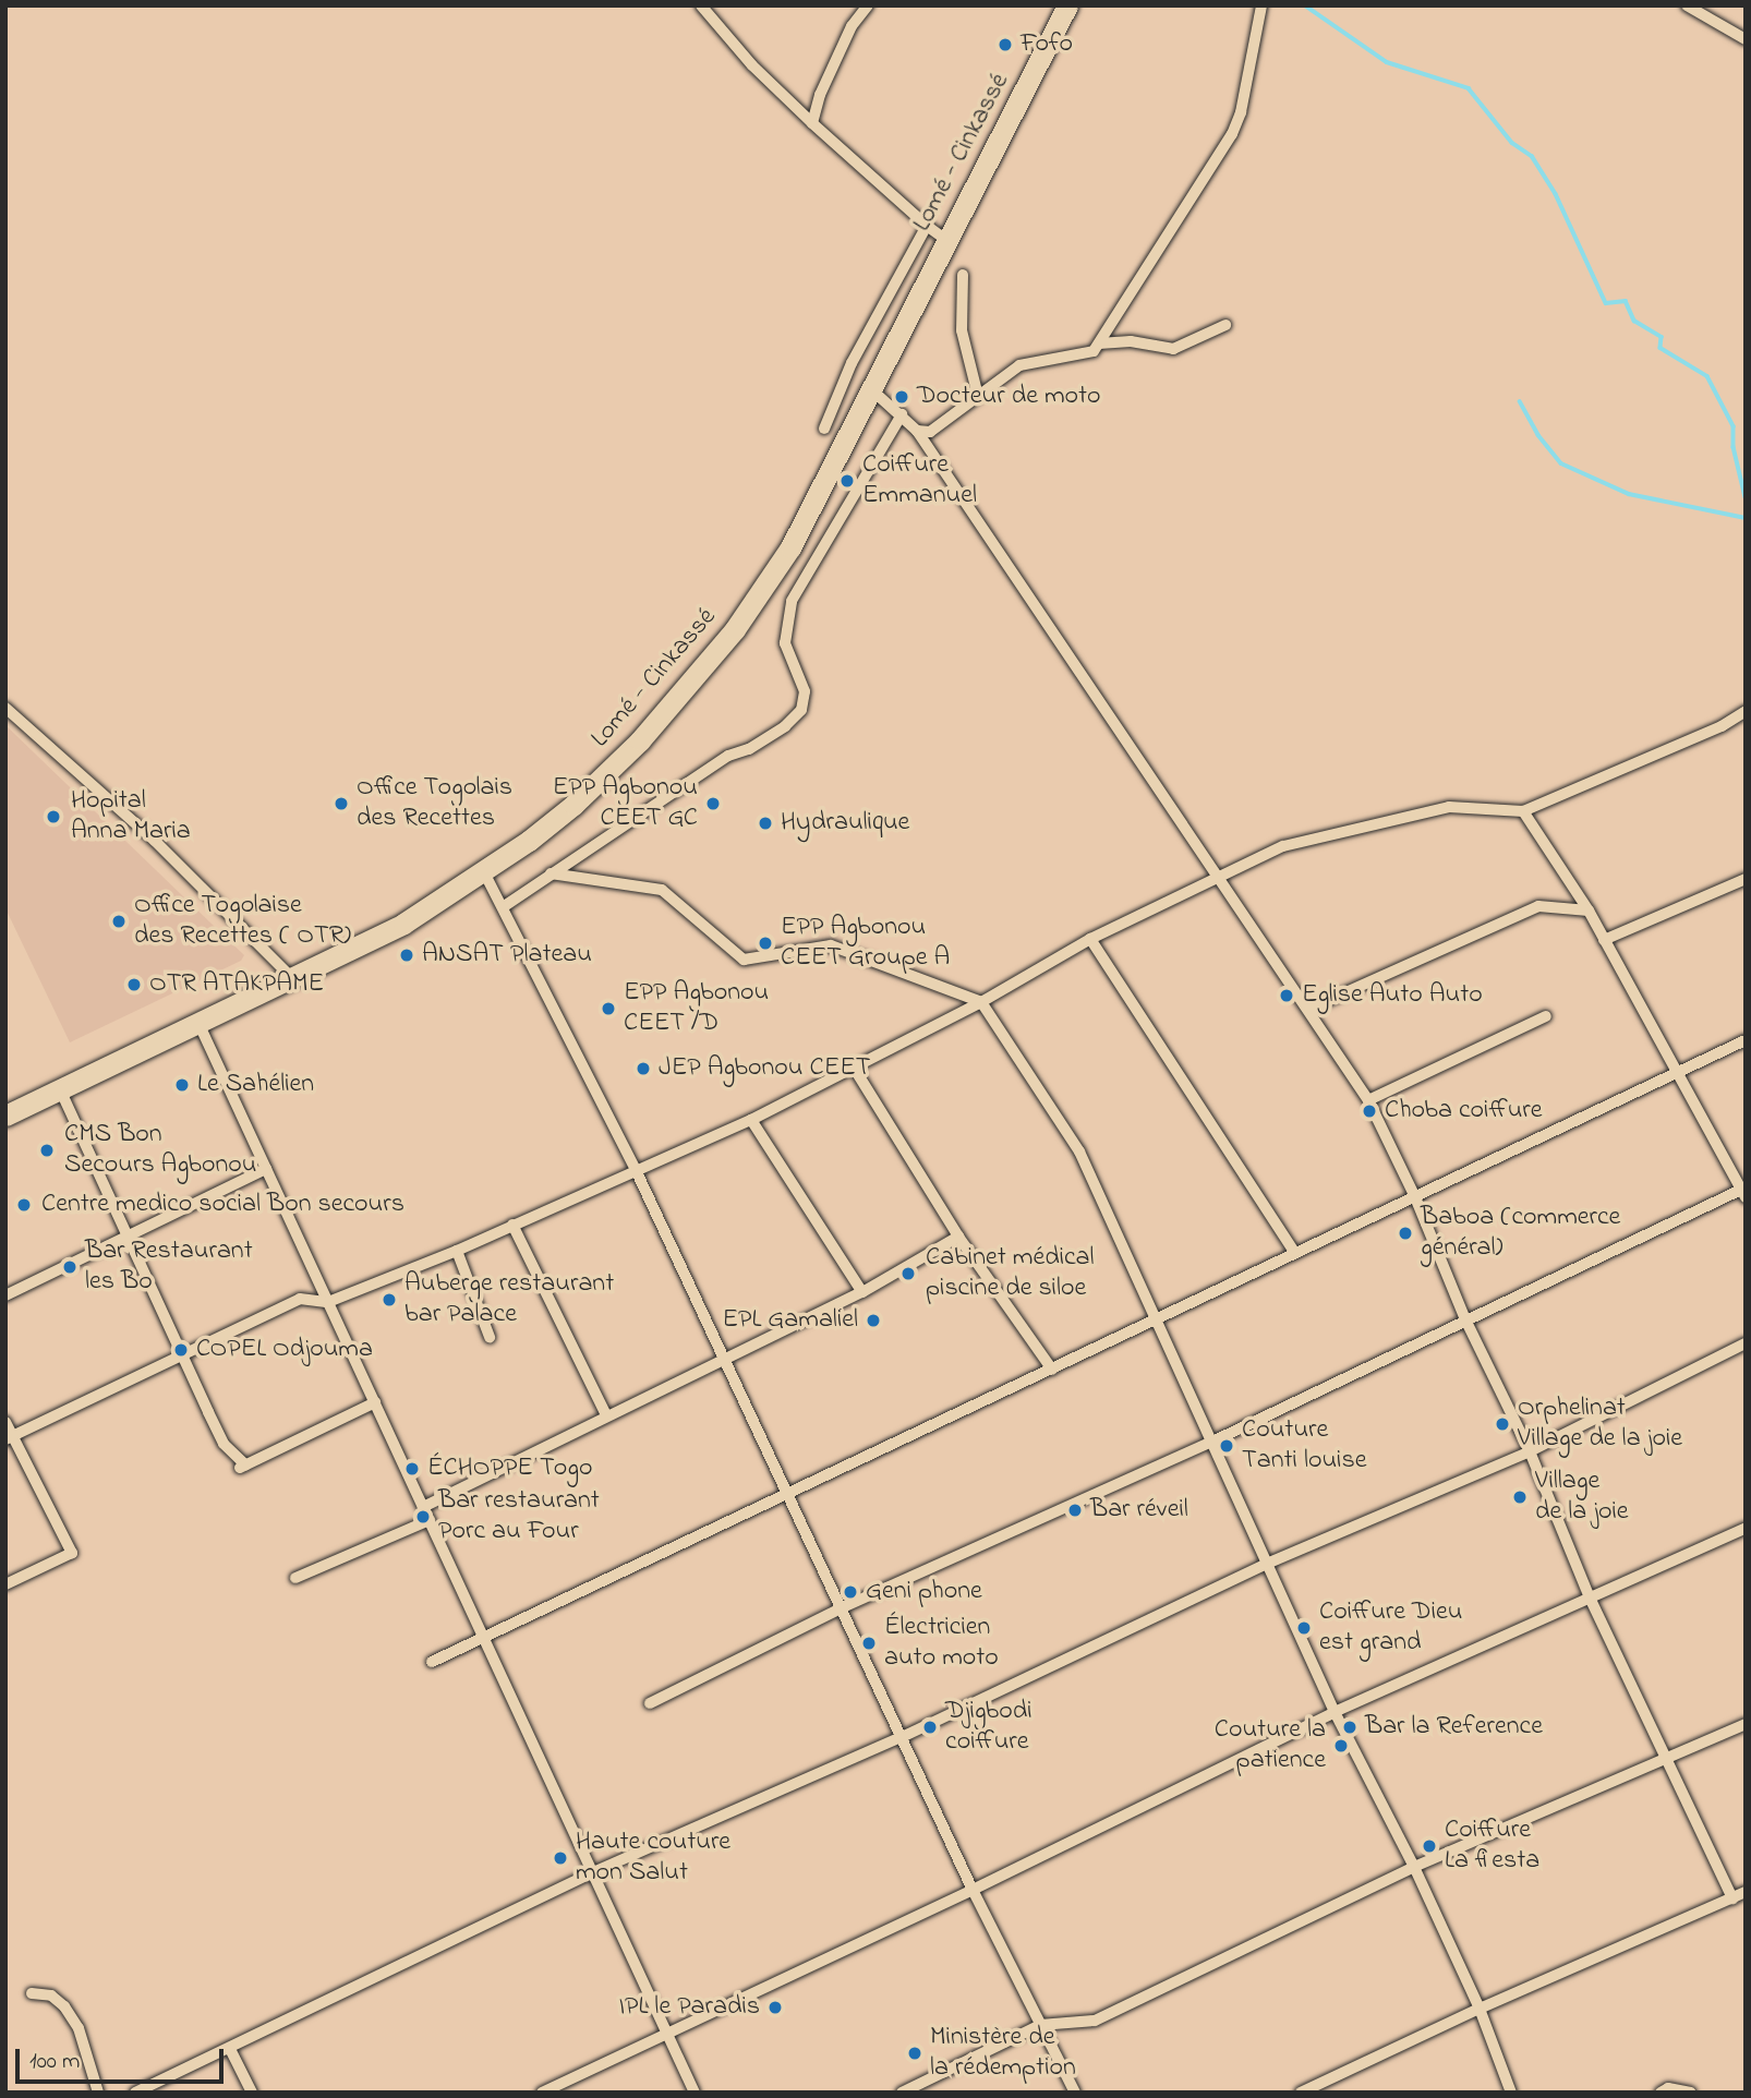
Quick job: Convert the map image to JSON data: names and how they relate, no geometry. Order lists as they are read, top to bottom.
{
  "streets": {
    "highway": ["Lomé - Cinkassé"]
  },
  "places": [
    "Fofo",
    "Docteur de moto",
    "Coiffure Emmanuel",
    "Office Togolais des Recettes",
    "EPP Agbonou CEET GC",
    "Hopital Anna Maria",
    "Hydraulique",
    "Office Togolaise des Recettes ( OTR)",
    "EPP Agbonou CEET Groupe A",
    "ANSAT Plateau",
    "OTR ATAKPAME",
    "Eglise Auto Auto",
    "EPP Agbonou CEET /D",
    "JEP Agbonou CEET",
    "Le Sahélien",
    "Choba coiffure",
    "CMS Bon Secours Agbonou",
    "Centre medico social Bon secours",
    "Baboa (commerce général)",
    "Bar Restaurant les Bo",
    "Cabinet médical piscine de siloe",
    "Auberge restaurant bar Palace",
    "EPL Gamaliel",
    "COPEL Odjouma",
    "Orphelinat Village de la joie",
    "Couture Tanti louise",
    "ÉCHOPPE Togo",
    "Village de la joie",
    "Bar réveil",
    "Bar restaurant Porc au Four",
    "Geni phone",
    "Coiffure Dieu est grand",
    "Électricien auto moto",
    "Djigbodi coiffure",
    "Bar la Reference",
    "Couture la patience",
    "Coiffure La fiesta",
    "Haute couture mon Salut",
    "IPL le Paradis",
    "Ministère de la rédemption"
  ],
  "scale_bar": "100 m"
}
